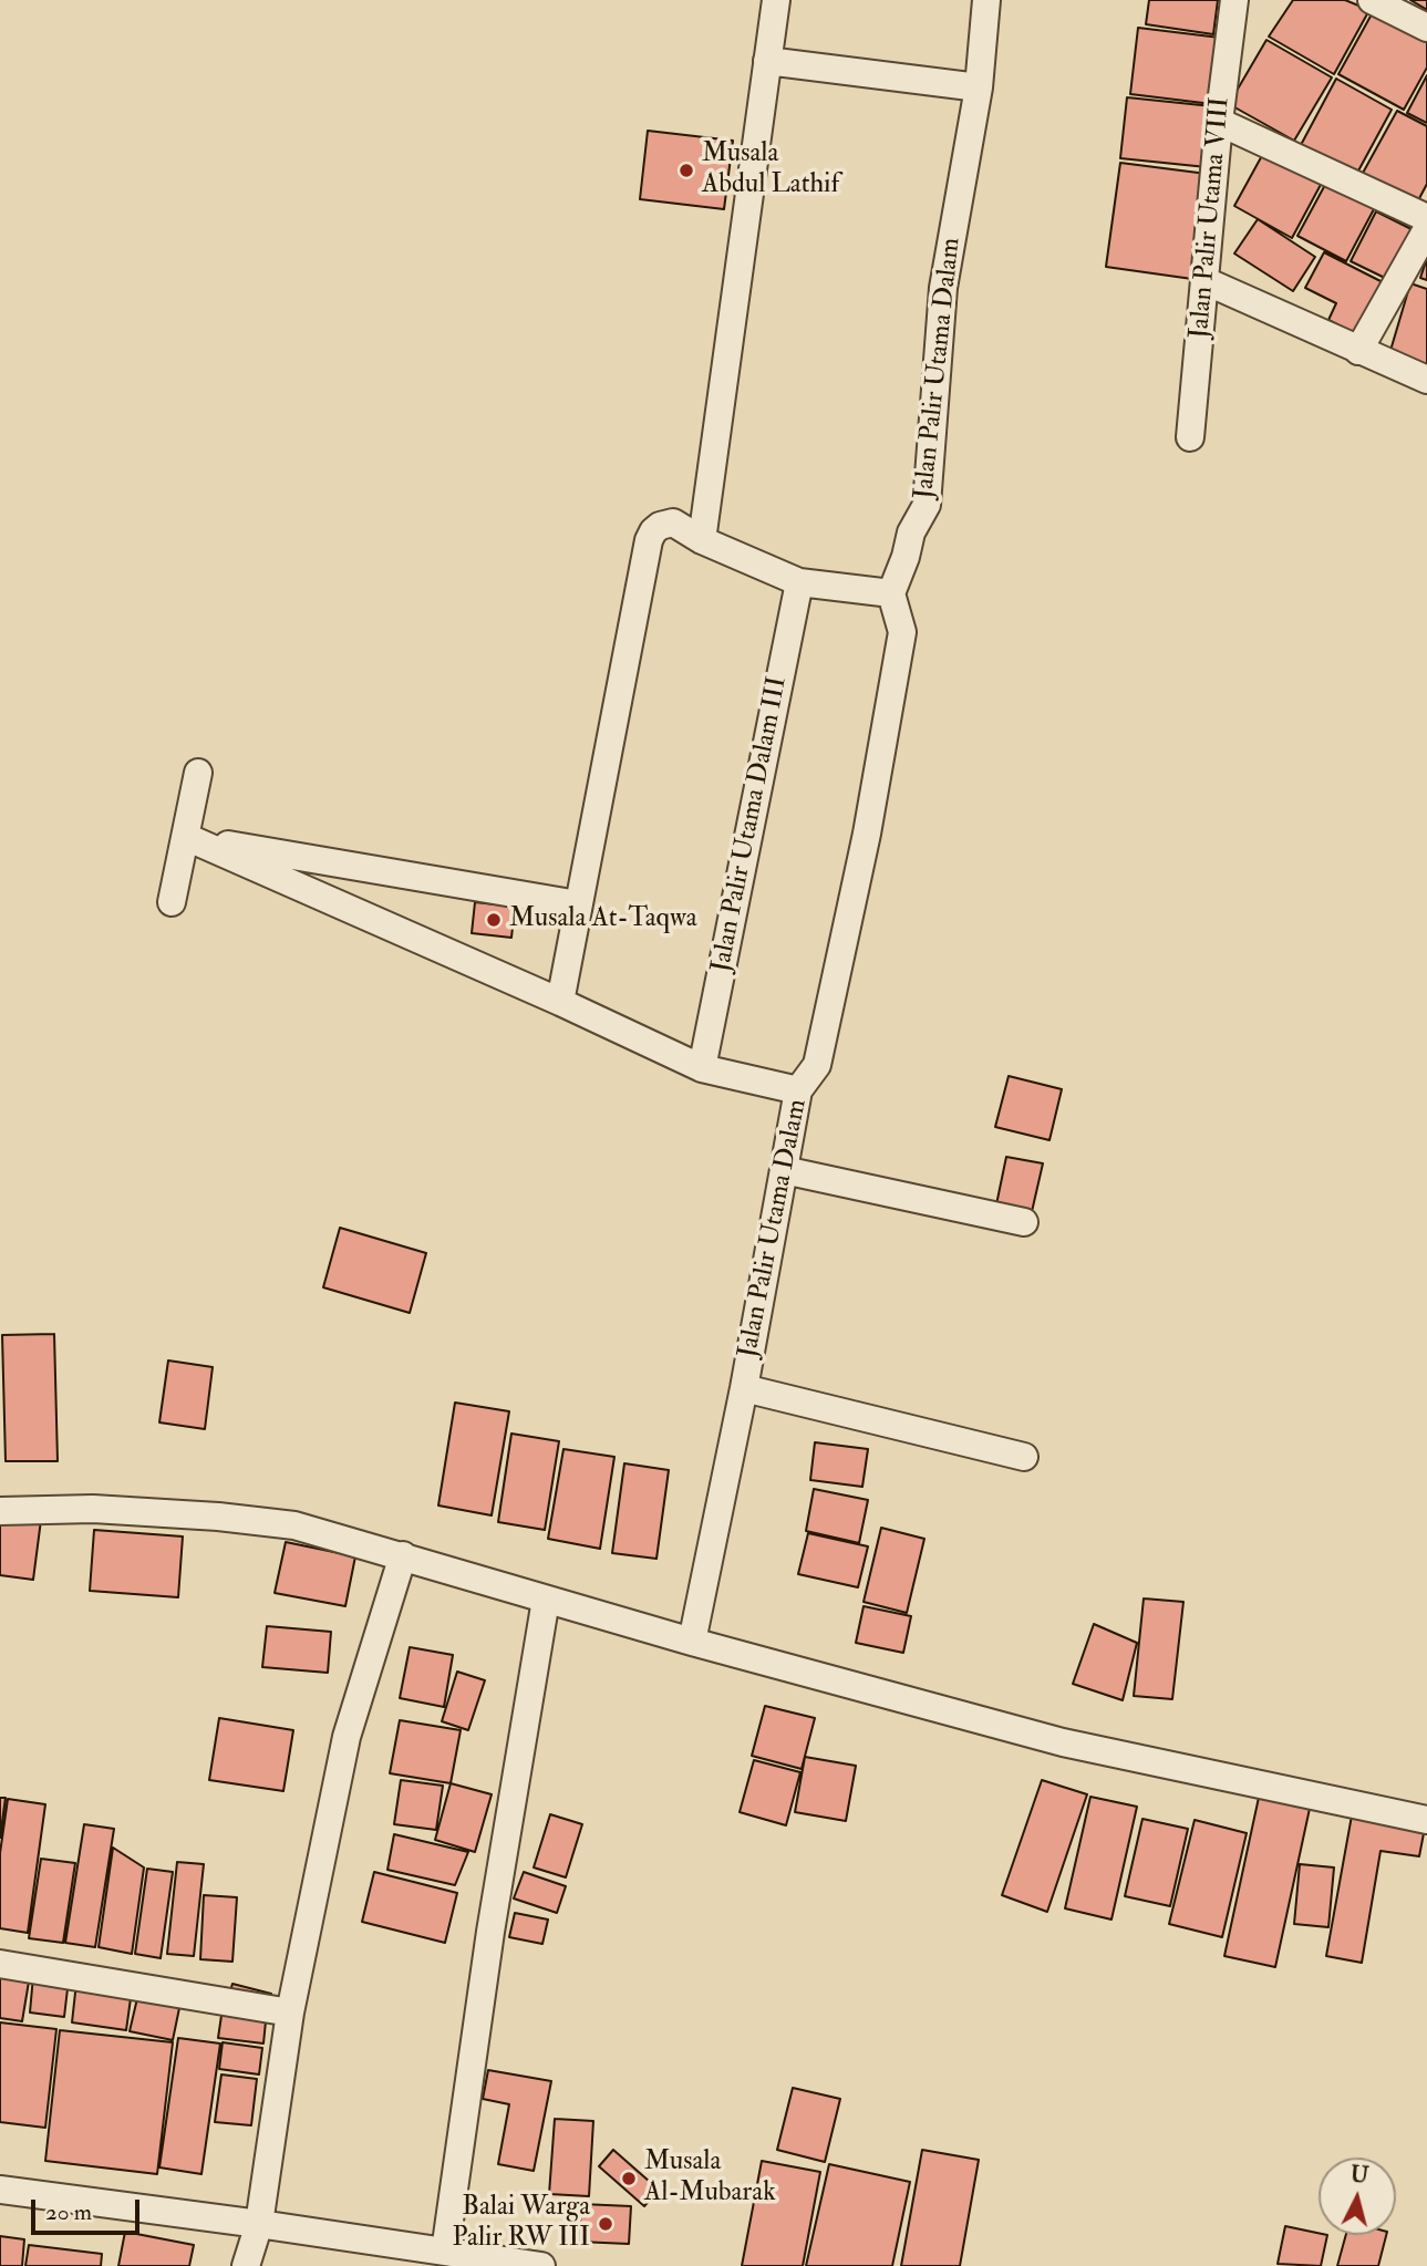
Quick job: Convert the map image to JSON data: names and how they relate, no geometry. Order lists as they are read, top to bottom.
{
  "streets": {
    "street": ["Jalan Palir Utama VIII", "Jalan Palir Utama Dalam", "Jalan Palir Utama Dalam III"]
  },
  "places": [
    "Musala Abdul Lathif",
    "Musala At-Taqwa",
    "Musala Al-Mubarak",
    "Balai Warga Palir RW III"
  ],
  "scale_bar": "20 m",
  "north": "top"
}
